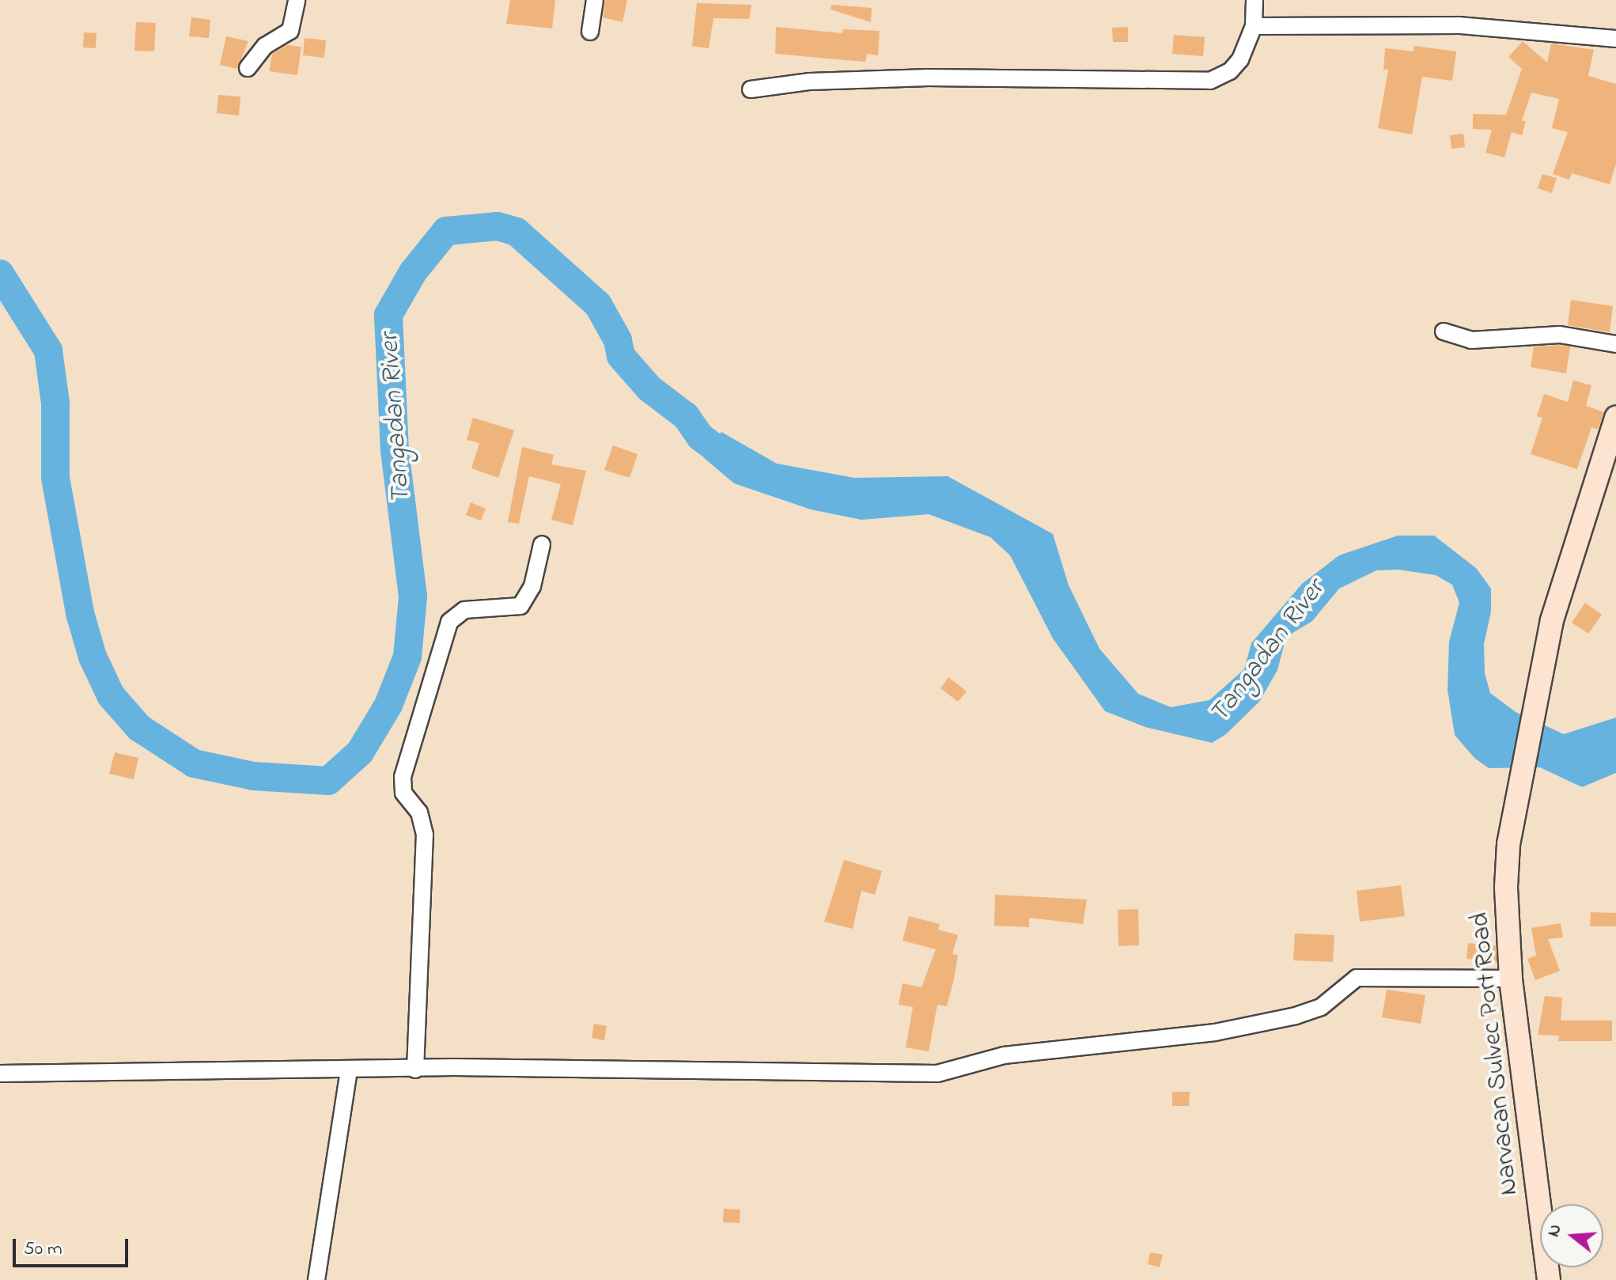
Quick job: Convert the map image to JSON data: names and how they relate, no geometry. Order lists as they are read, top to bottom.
{
  "streets": {
    "street": ["Narvacan Sulvec Port Road"]
  },
  "water": ["Tangadan River"],
  "scale_bar": "50 m",
  "north": "left"
}
